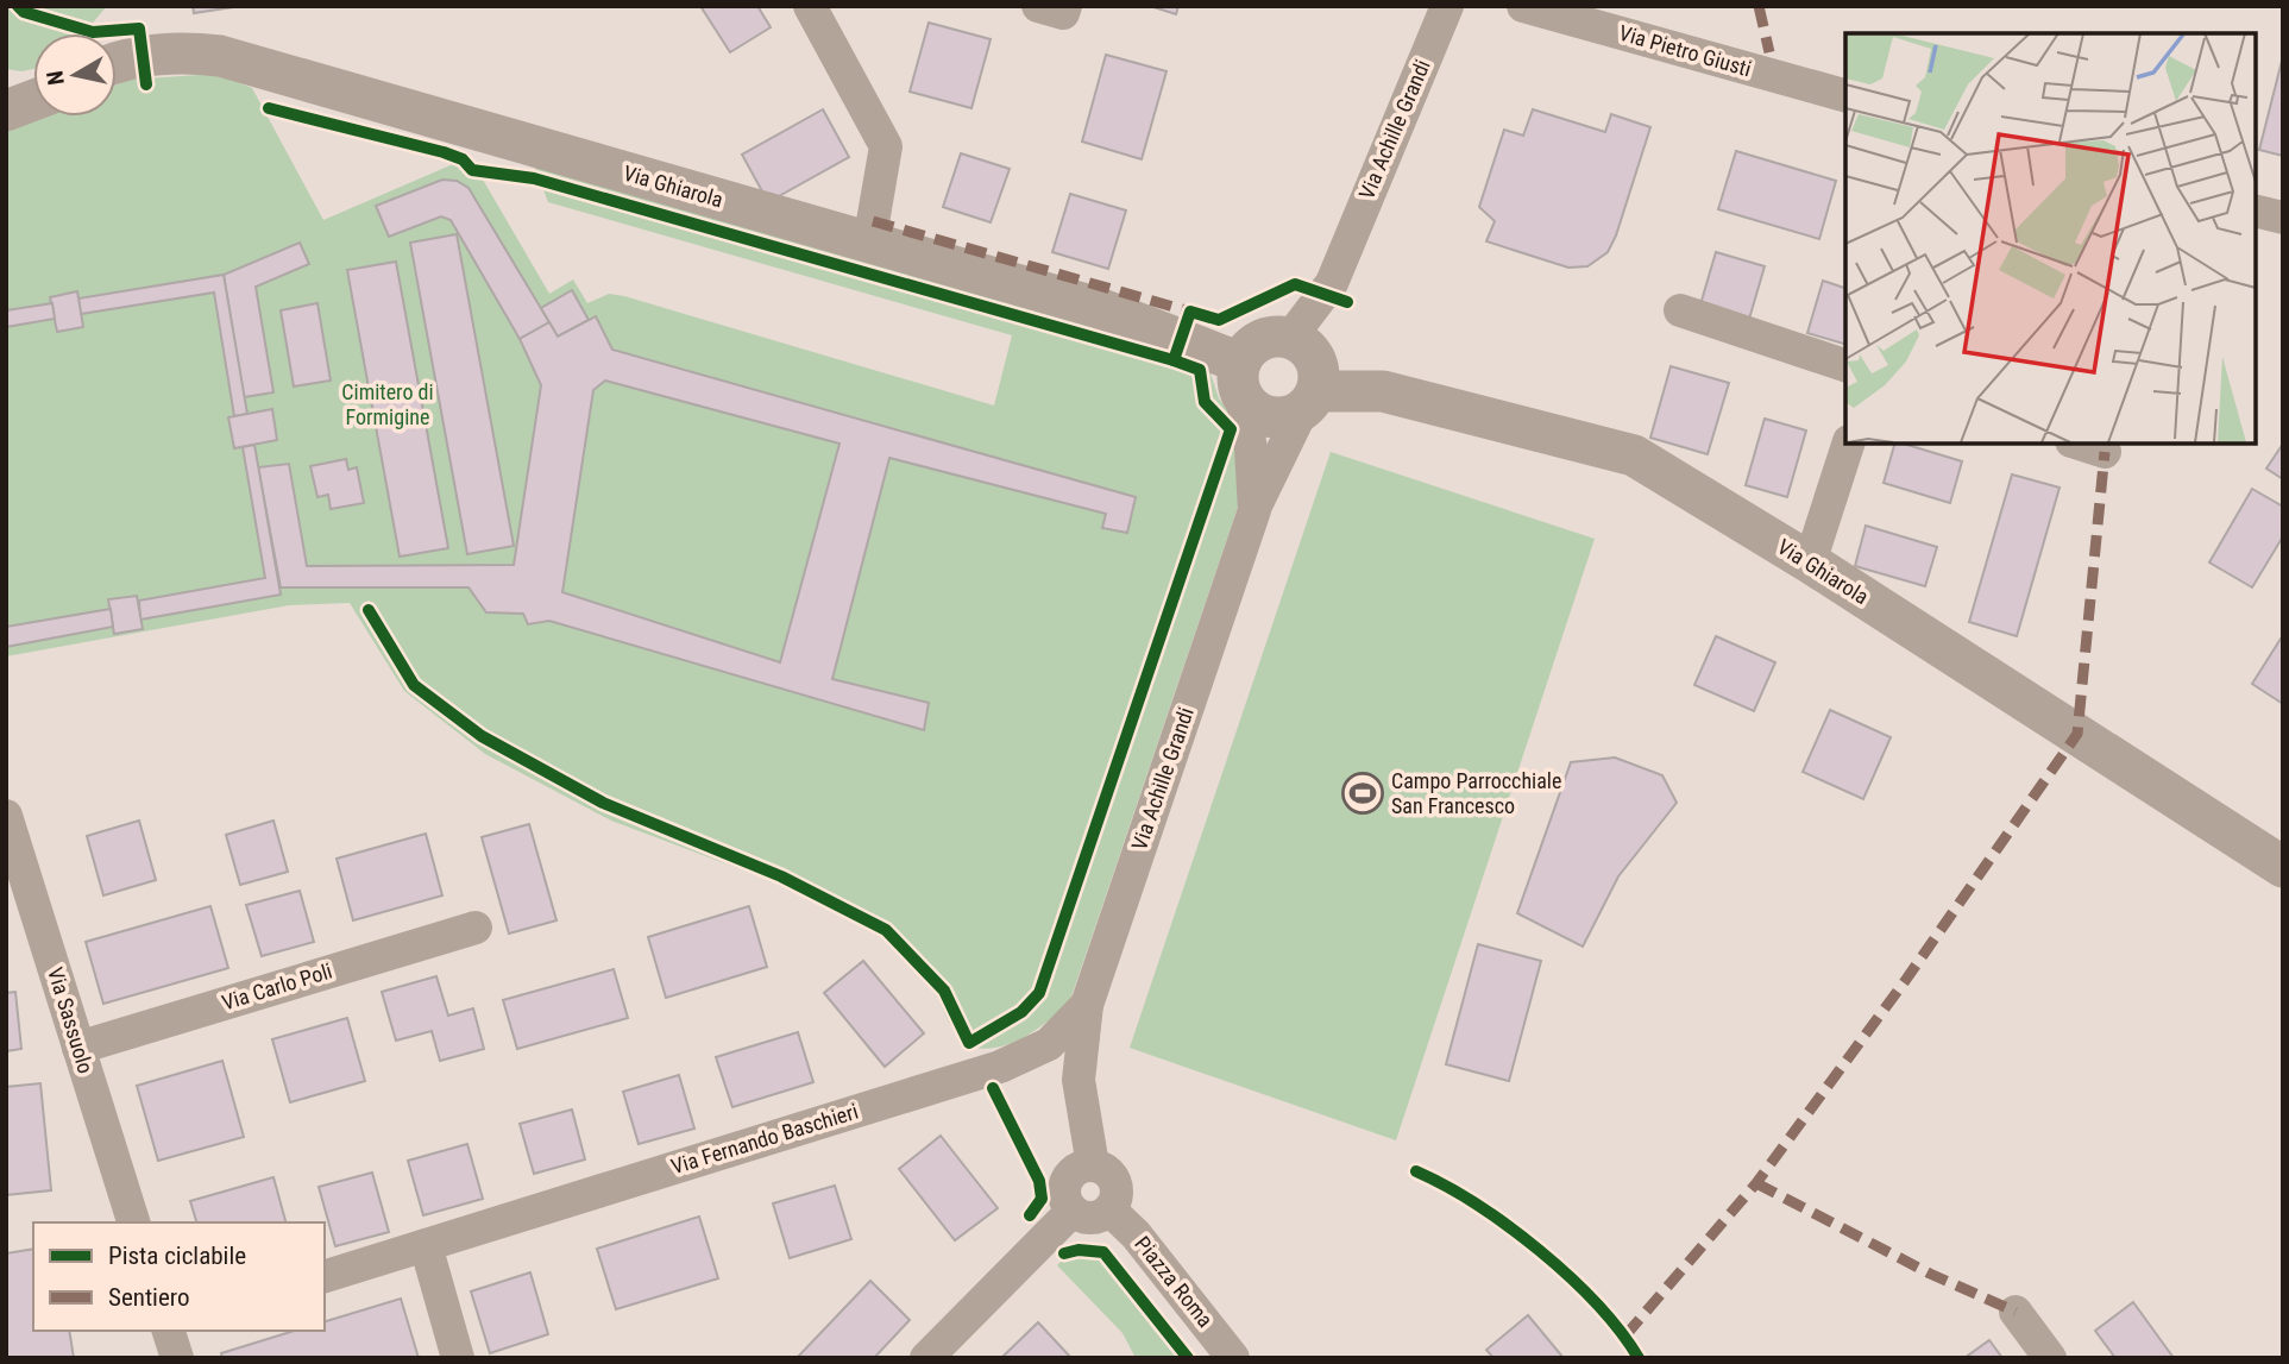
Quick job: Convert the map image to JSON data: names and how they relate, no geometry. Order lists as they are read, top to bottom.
{
  "streets": {
    "street": [
      "Via Pietro Giusti",
      "Via Achille Grandi",
      "Via Ghiarola",
      "Via Carlo Poli",
      "Via Sassuolo",
      "Via Fernando Baschieri",
      "Piazza Roma"
    ]
  },
  "crossings": [
    ["Via Achille Grandi", "Via Ghiarola"],
    ["Via Achille Grandi", "Via Fernando Baschieri"],
    ["Via Achille Grandi", "Piazza Roma"],
    ["Via Carlo Poli", "Via Sassuolo"]
  ],
  "parks": ["Cimitero di Formigine"],
  "places": {
    "sports": ["Campo Parrocchiale San Francesco"]
  },
  "legend": ["Pista ciclabile", "Sentiero"],
  "north": "left"
}
